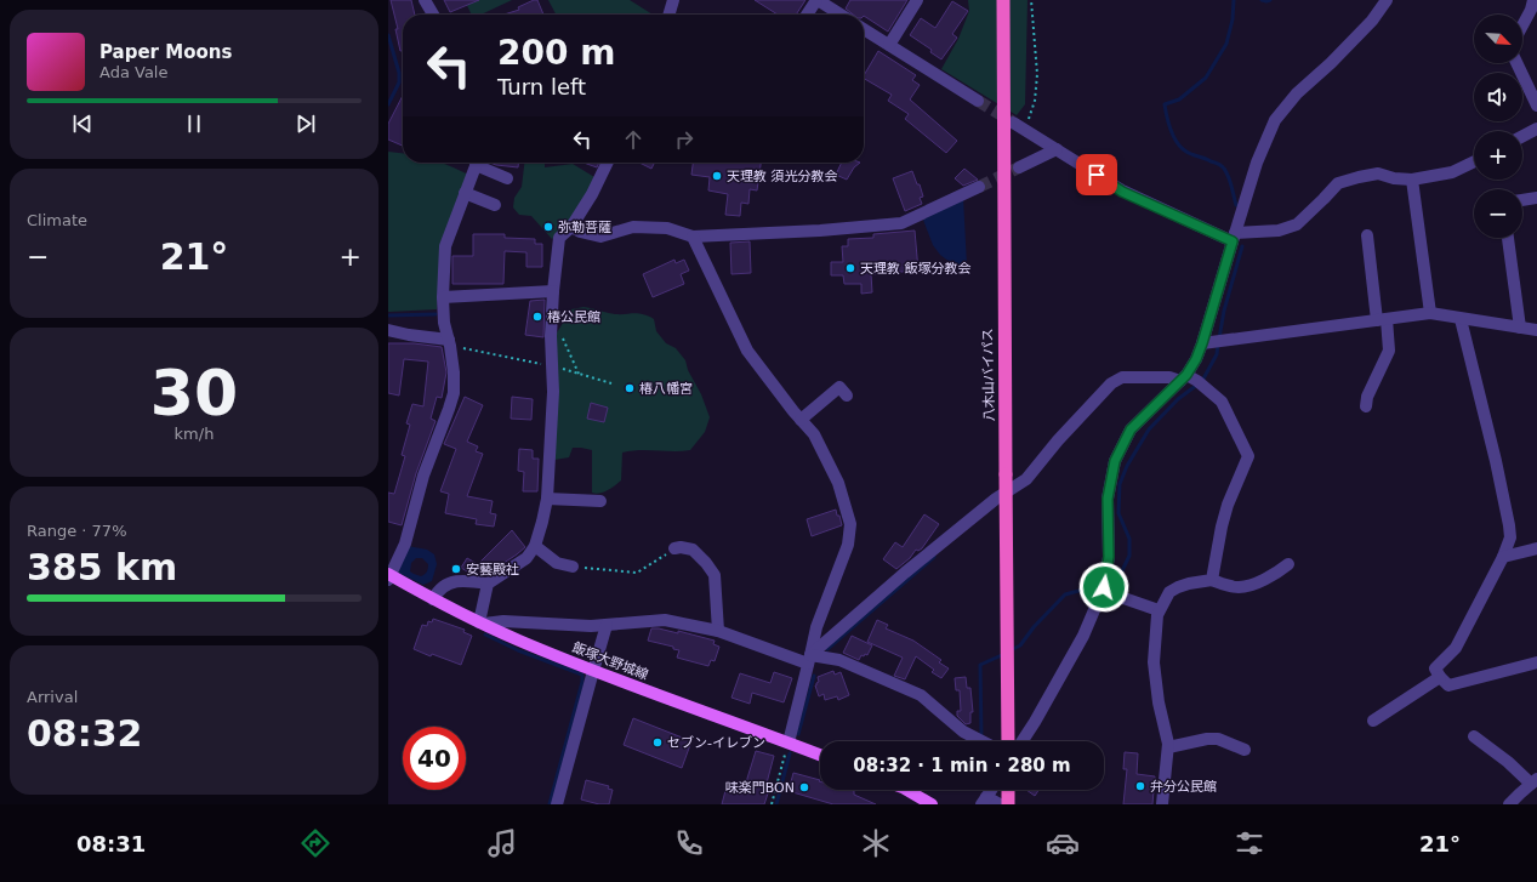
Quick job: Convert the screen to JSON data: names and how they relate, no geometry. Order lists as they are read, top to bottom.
{
  "streets": {
    "highway": ["八木山バイパス"],
    "main road": ["飯塚大野城線"]
  },
  "places": [
    "天理教 須光分教会",
    "弥勒菩薩",
    "天理教 飯塚分教会",
    "椿公民館",
    "椿八幡宮",
    "安藝殿社",
    "セブン-イレブン",
    "弁分公民館",
    "味楽門BON"
  ],
  "north": "bottom right",
  "page": {
    "map_buttons": ["+", "−"],
    "turn": ["200 m", "Turn left"],
    "song": ["Paper Moons", "Ada Vale"],
    "tile": [
      "Climate",
      ["30", "km/h"],
      ["Range · 77%", "385 km"],
      ["Arrival", "08:32"]
    ],
    "heat": ["−", "21°", "+"],
    "limit": "40",
    "trip": "08:32 · 1 min · 280 m",
    "tabs": ["08:31", "21°"]
  }
}
